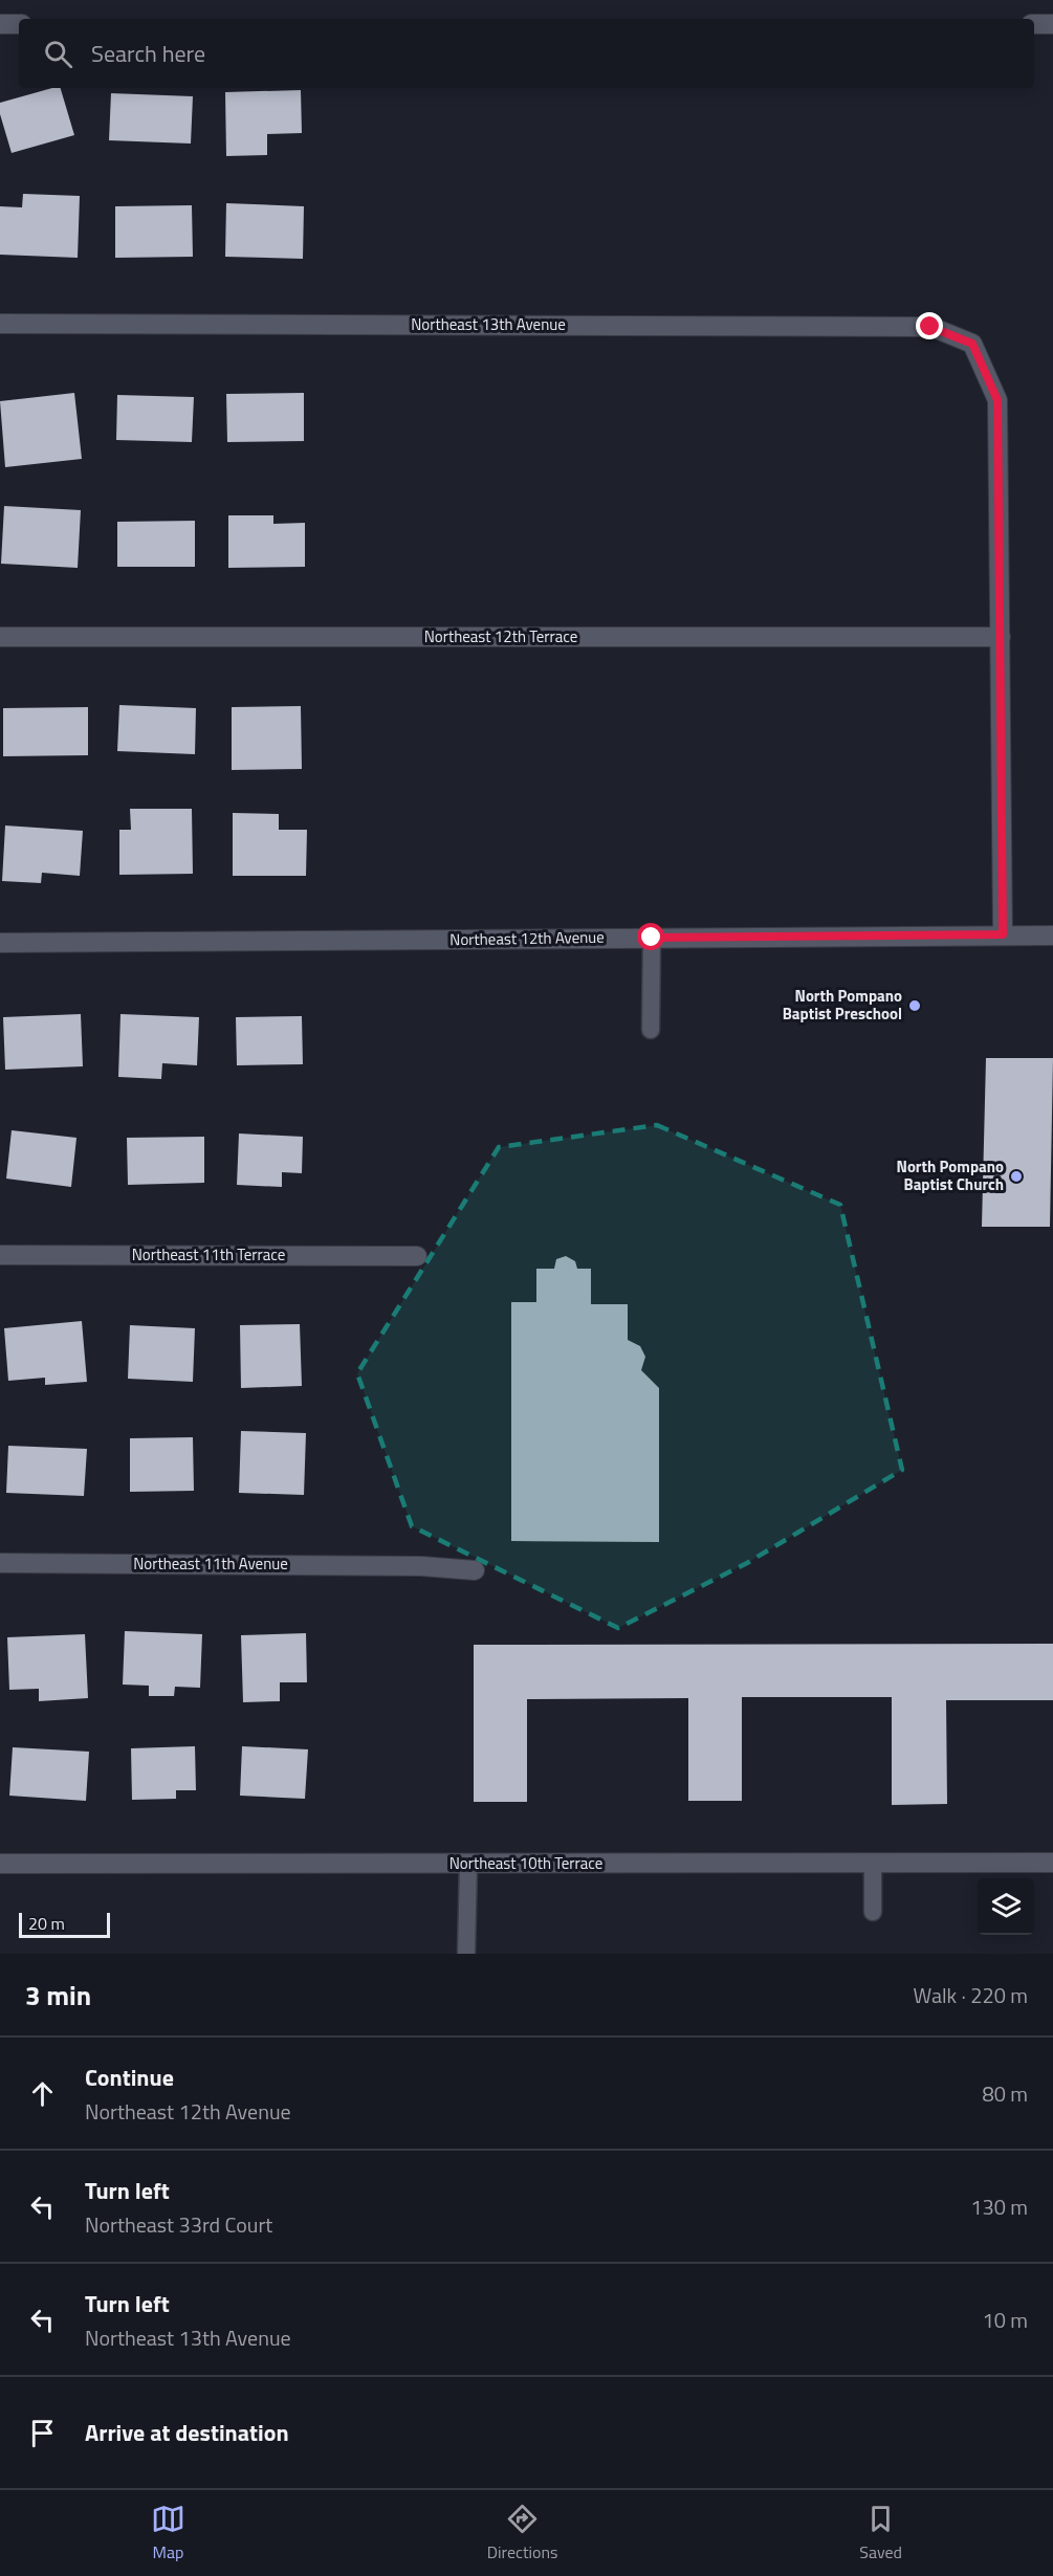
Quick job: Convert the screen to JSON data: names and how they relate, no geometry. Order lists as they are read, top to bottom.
{
  "streets": {
    "street": [
      "Northeast 13th Avenue",
      "Northeast 12th Terrace",
      "Northeast 12th Avenue",
      "Northeast 11th Terrace",
      "Northeast 11th Avenue",
      "Northeast 10th Terrace"
    ]
  },
  "crossings": [
    ["Northeast 13th Avenue", "Northeast 12th Terrace"]
  ],
  "places": ["North Pompano Baptist Preschool", "North Pompano Baptist Church"],
  "scale_bar": "20 m",
  "page": {
    "search": "Search here",
    "scale": "20 m",
    "heading": ["3 min", "Walk · 220 m"],
    "list": [
      ["Continue", "Northeast 12th Avenue", "80 m"],
      ["Turn left", "Northeast 33rd Court", "130 m"],
      ["Turn left", "Northeast 13th Avenue", "10 m"],
      "Arrive at destination"
    ],
    "nav": ["Map", "Directions", "Saved"]
  }
}
